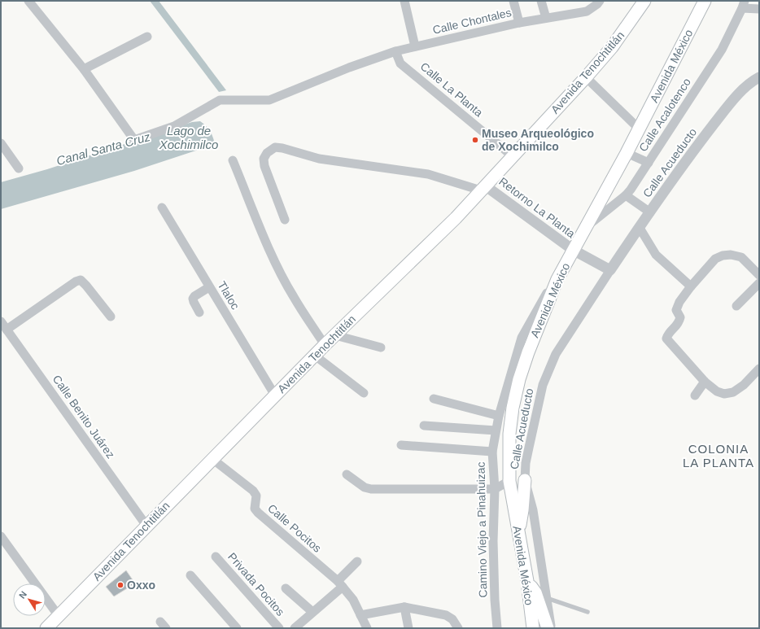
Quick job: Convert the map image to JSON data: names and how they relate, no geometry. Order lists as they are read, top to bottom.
{
  "streets": {
    "main road": ["Avenida México", "Avenida Tenochtitlán"],
    "street": [
      "Calle Chontales",
      "Calle La Planta",
      "Calle Acalotenco",
      "Calle Acueducto",
      "Retorno La Planta",
      "Tlaloc",
      "Calle Benito Juárez",
      "Calle Pocitos",
      "Camino Viejo a Pinahuizac",
      "Privada Pocitos"
    ]
  },
  "crossings": [
    ["Calle Chontales", "Calle La Planta"],
    ["Avenida México", "Calle Acalotenco"],
    ["Avenida México", "Retorno La Planta"],
    ["Avenida México", "Camino Viejo a Pinahuizac"],
    ["Avenida Tenochtitlán", "Calle La Planta"],
    ["Avenida Tenochtitlán", "Retorno La Planta"],
    ["Avenida Tenochtitlán", "Tlaloc"],
    ["Avenida Tenochtitlán", "Calle Benito Juárez"],
    ["Avenida Tenochtitlán", "Calle Pocitos"]
  ],
  "districts": ["COLONIA LA PLANTA"],
  "water": ["Lago de Xochimilco", "Canal Santa Cruz"],
  "places": ["Museo Arqueológico de Xochimilco", "Oxxo"],
  "north": "top left"
}
